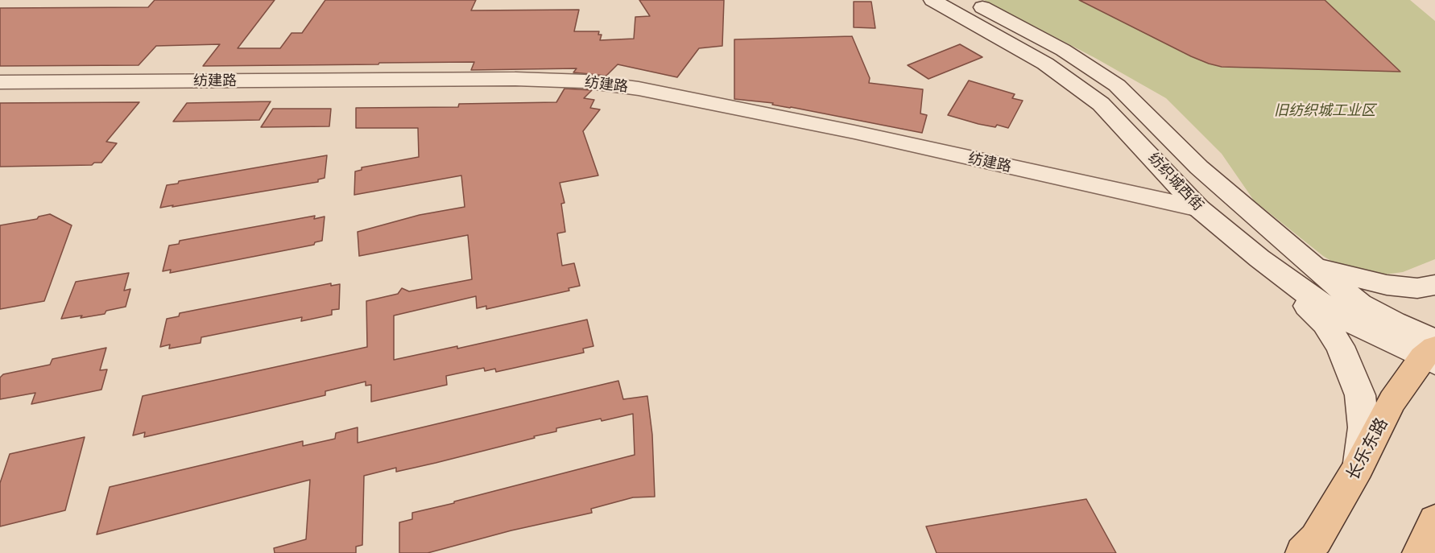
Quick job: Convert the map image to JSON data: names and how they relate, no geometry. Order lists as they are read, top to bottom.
{
  "streets": {
    "main road": ["纺建路", "纺织城西街", "长乐东路"]
  },
  "crossings": [
    ["纺建路", "纺织城西街"],
    ["纺织城西街", "长乐东路"]
  ],
  "parks": ["旧纺织城工业区"]
}
